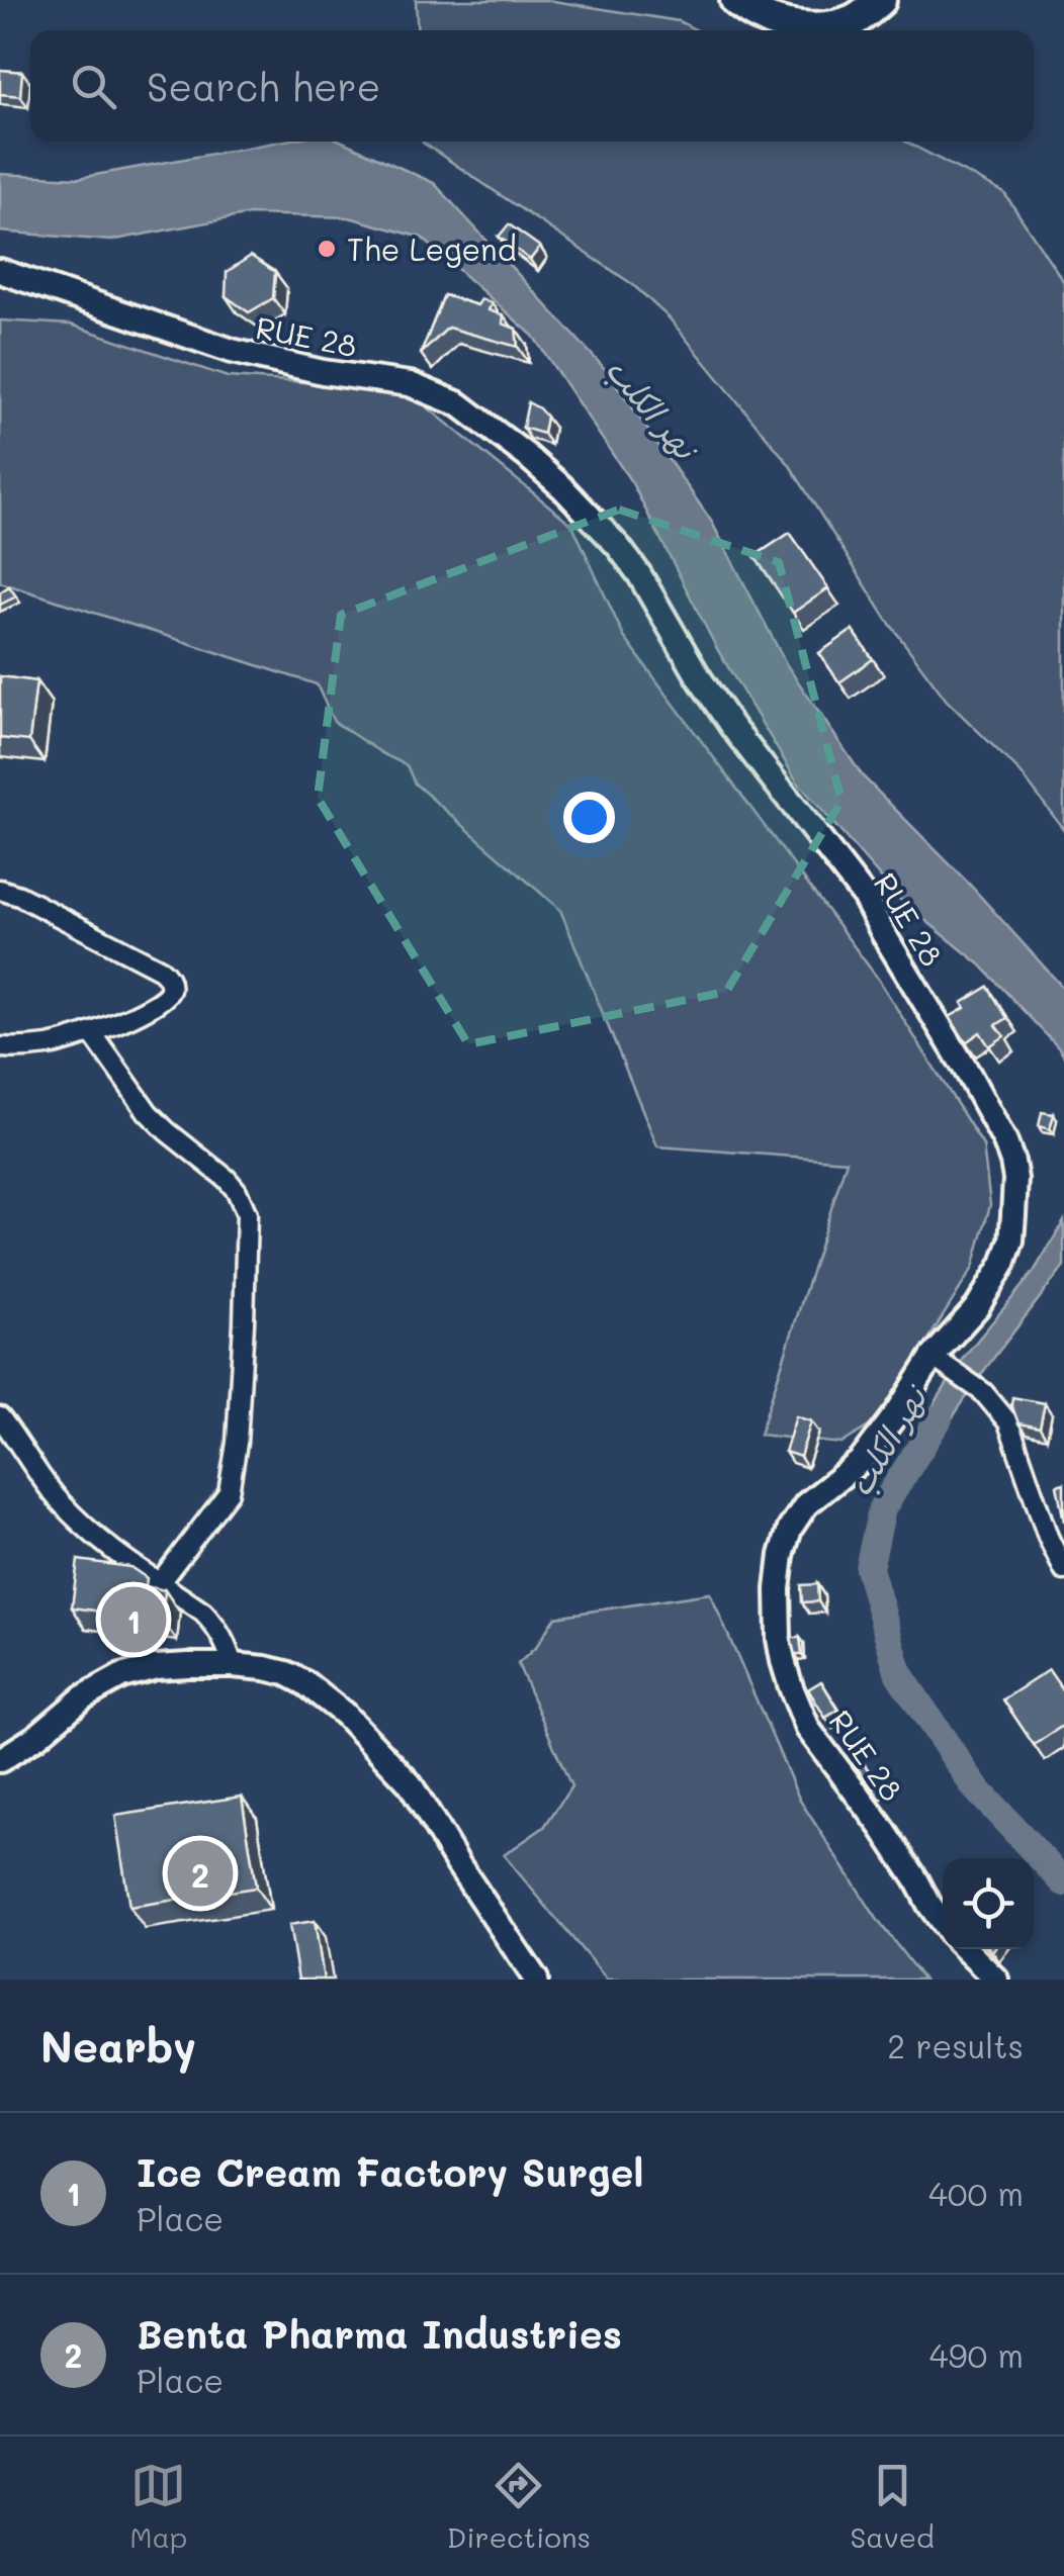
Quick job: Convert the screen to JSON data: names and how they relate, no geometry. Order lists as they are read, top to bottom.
{
  "streets": {
    "street": ["RUE 28"]
  },
  "water": ["نهر الكلب"],
  "places": ["The Legend"],
  "page": {
    "search": "Search here",
    "pins": ["1", "2"],
    "heading": ["Nearby", "2 results"],
    "list": [
      {
        "mark": "1",
        "name": "Ice Cream Factory Surgel",
        "note": "Place",
        "value": "400 m"
      },
      {
        "mark": "2",
        "name": "Benta Pharma Industries",
        "note": "Place",
        "value": "490 m"
      }
    ],
    "nav": ["Map", "Directions", "Saved"]
  }
}
